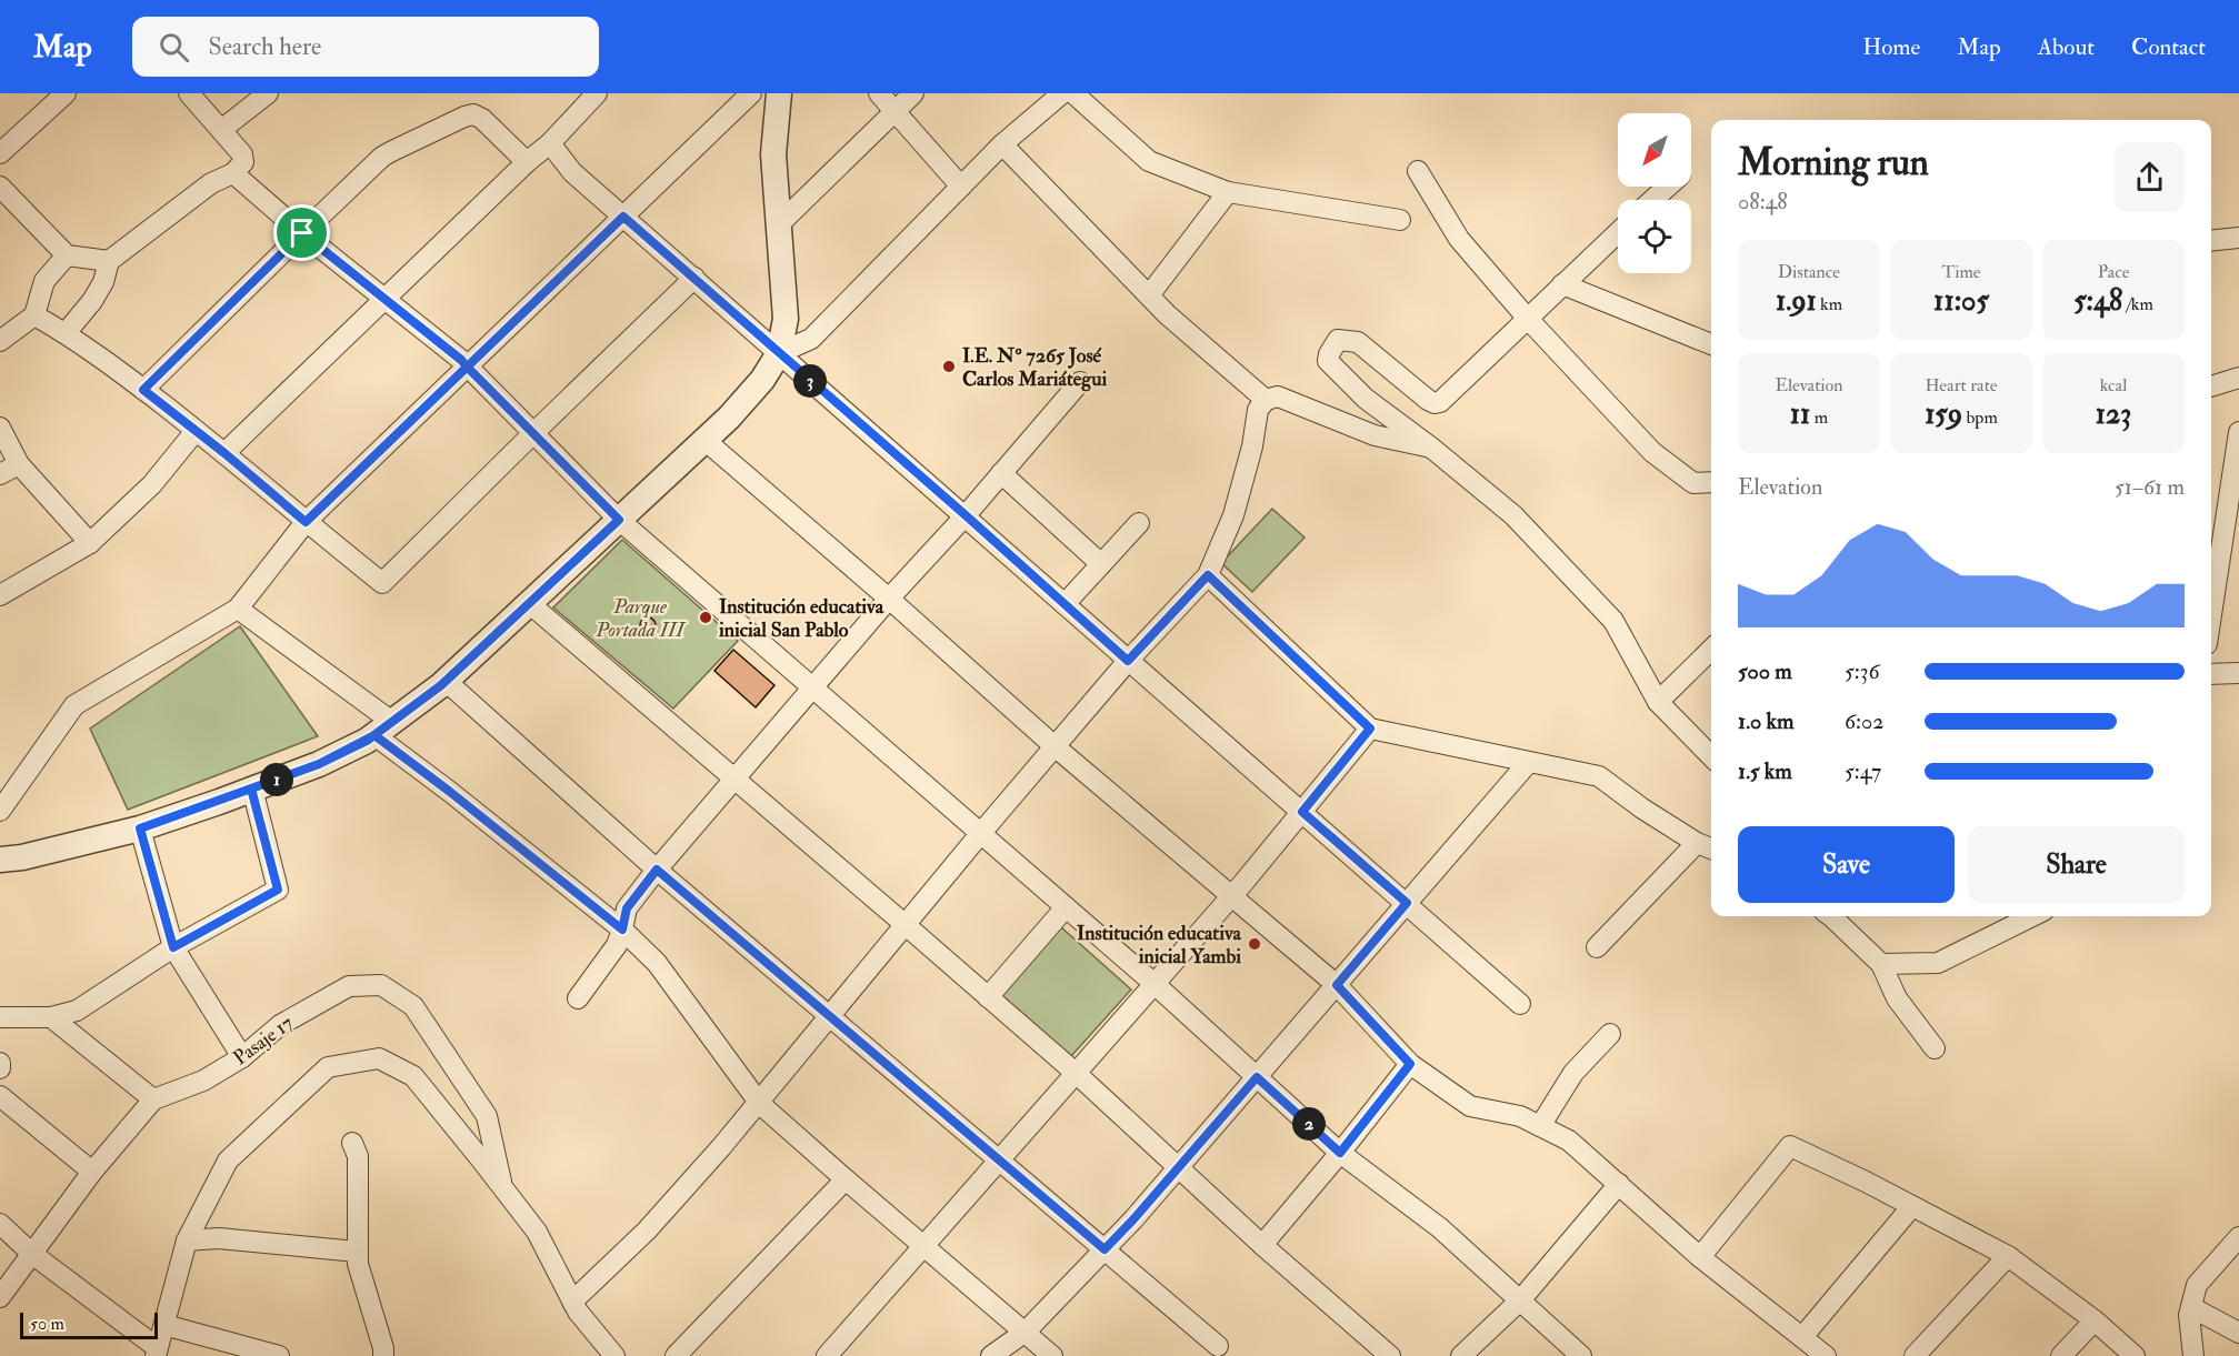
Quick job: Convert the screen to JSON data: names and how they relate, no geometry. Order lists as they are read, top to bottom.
{
  "streets": {
    "street": ["Pasaje 17"]
  },
  "parks": ["Parque Portada III"],
  "places": ["I.E. Nº 7265 José Carlos Mariátegui", "Institución educativa inicial San Pablo", "Institución educativa inicial Yambi"],
  "scale_bar": "50 m",
  "north": "bottom left",
  "page": {
    "header": "Map",
    "search": "Search here",
    "nav": [
      "Home",
      "Map",
      "About",
      "Contact"
    ],
    "heading": ["Morning run", "08:48"],
    "stats": [
      ["Distance", "1.91 km"],
      ["Time", "11:05"],
      ["Pace", "5:48 /km"],
      ["Elevation", "11 m"],
      ["Heart rate", "159 bpm"],
      ["kcal", "123"]
    ],
    "pins": ["3", "1", "2"],
    "chart": ["Elevation", "51–61 m"],
    "list": [
      {
        "name": "500 m",
        "note": "5:36"
      },
      {
        "name": "1.0 km",
        "note": "6:02"
      },
      {
        "name": "1.5 km",
        "note": "5:47"
      }
    ],
    "buttons": ["Save", "Share"],
    "scale": "50 m"
  }
}
